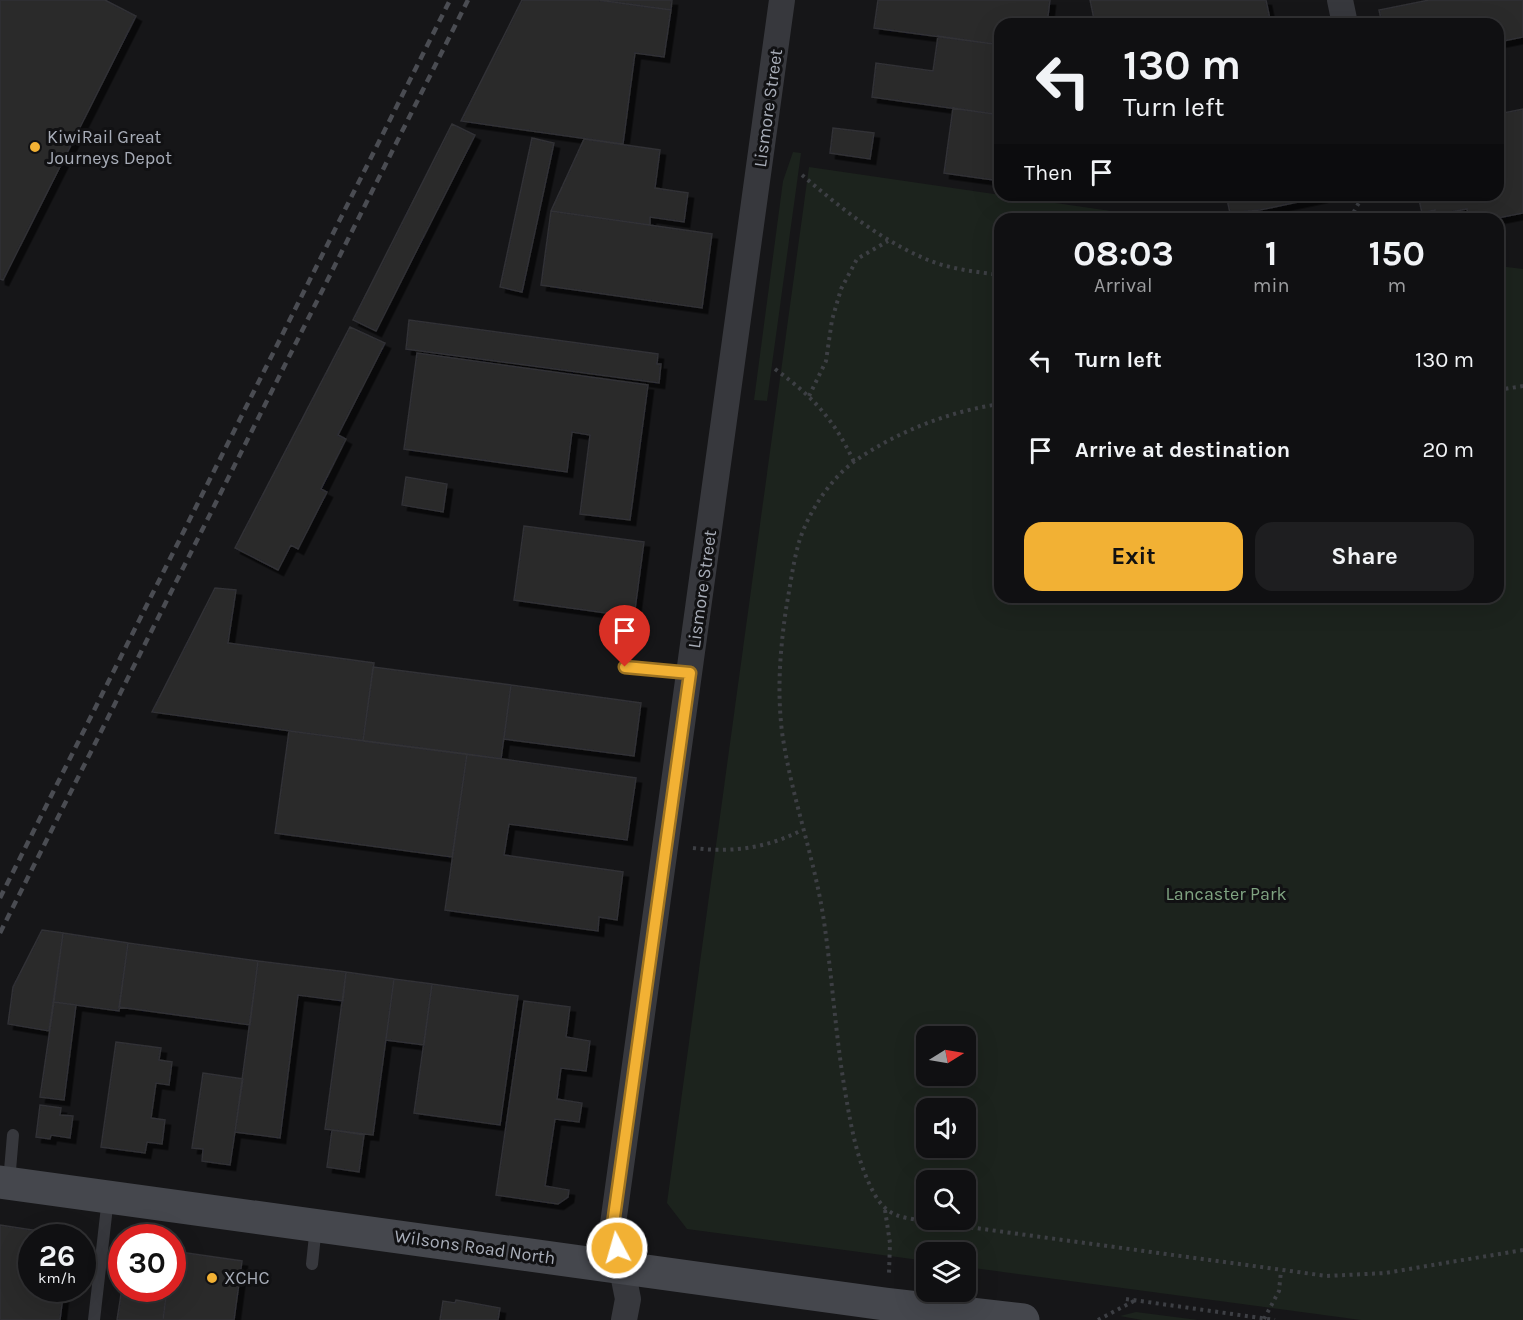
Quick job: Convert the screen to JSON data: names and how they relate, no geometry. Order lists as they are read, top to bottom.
{
  "streets": {
    "street": ["Lismore Street", "Wilsons Road North"]
  },
  "crossings": [
    ["Lismore Street", "Wilsons Road North"]
  ],
  "parks": ["Lancaster Park"],
  "places": ["KiwiRail Great Journeys Depot", "XCHC"],
  "north": "right",
  "page": {
    "turn": ["130 m", "Turn left"],
    "then": "Then",
    "eta": [
      "08:03",
      "Arrival",
      "1",
      "min",
      "150",
      "m"
    ],
    "list": [
      {
        "name": "Turn left",
        "value": "130 m"
      },
      {
        "name": "Arrive at destination",
        "value": "20 m"
      }
    ],
    "buttons": ["Exit", "Share"],
    "speed": "26 km/h",
    "limit": "30"
  }
}
